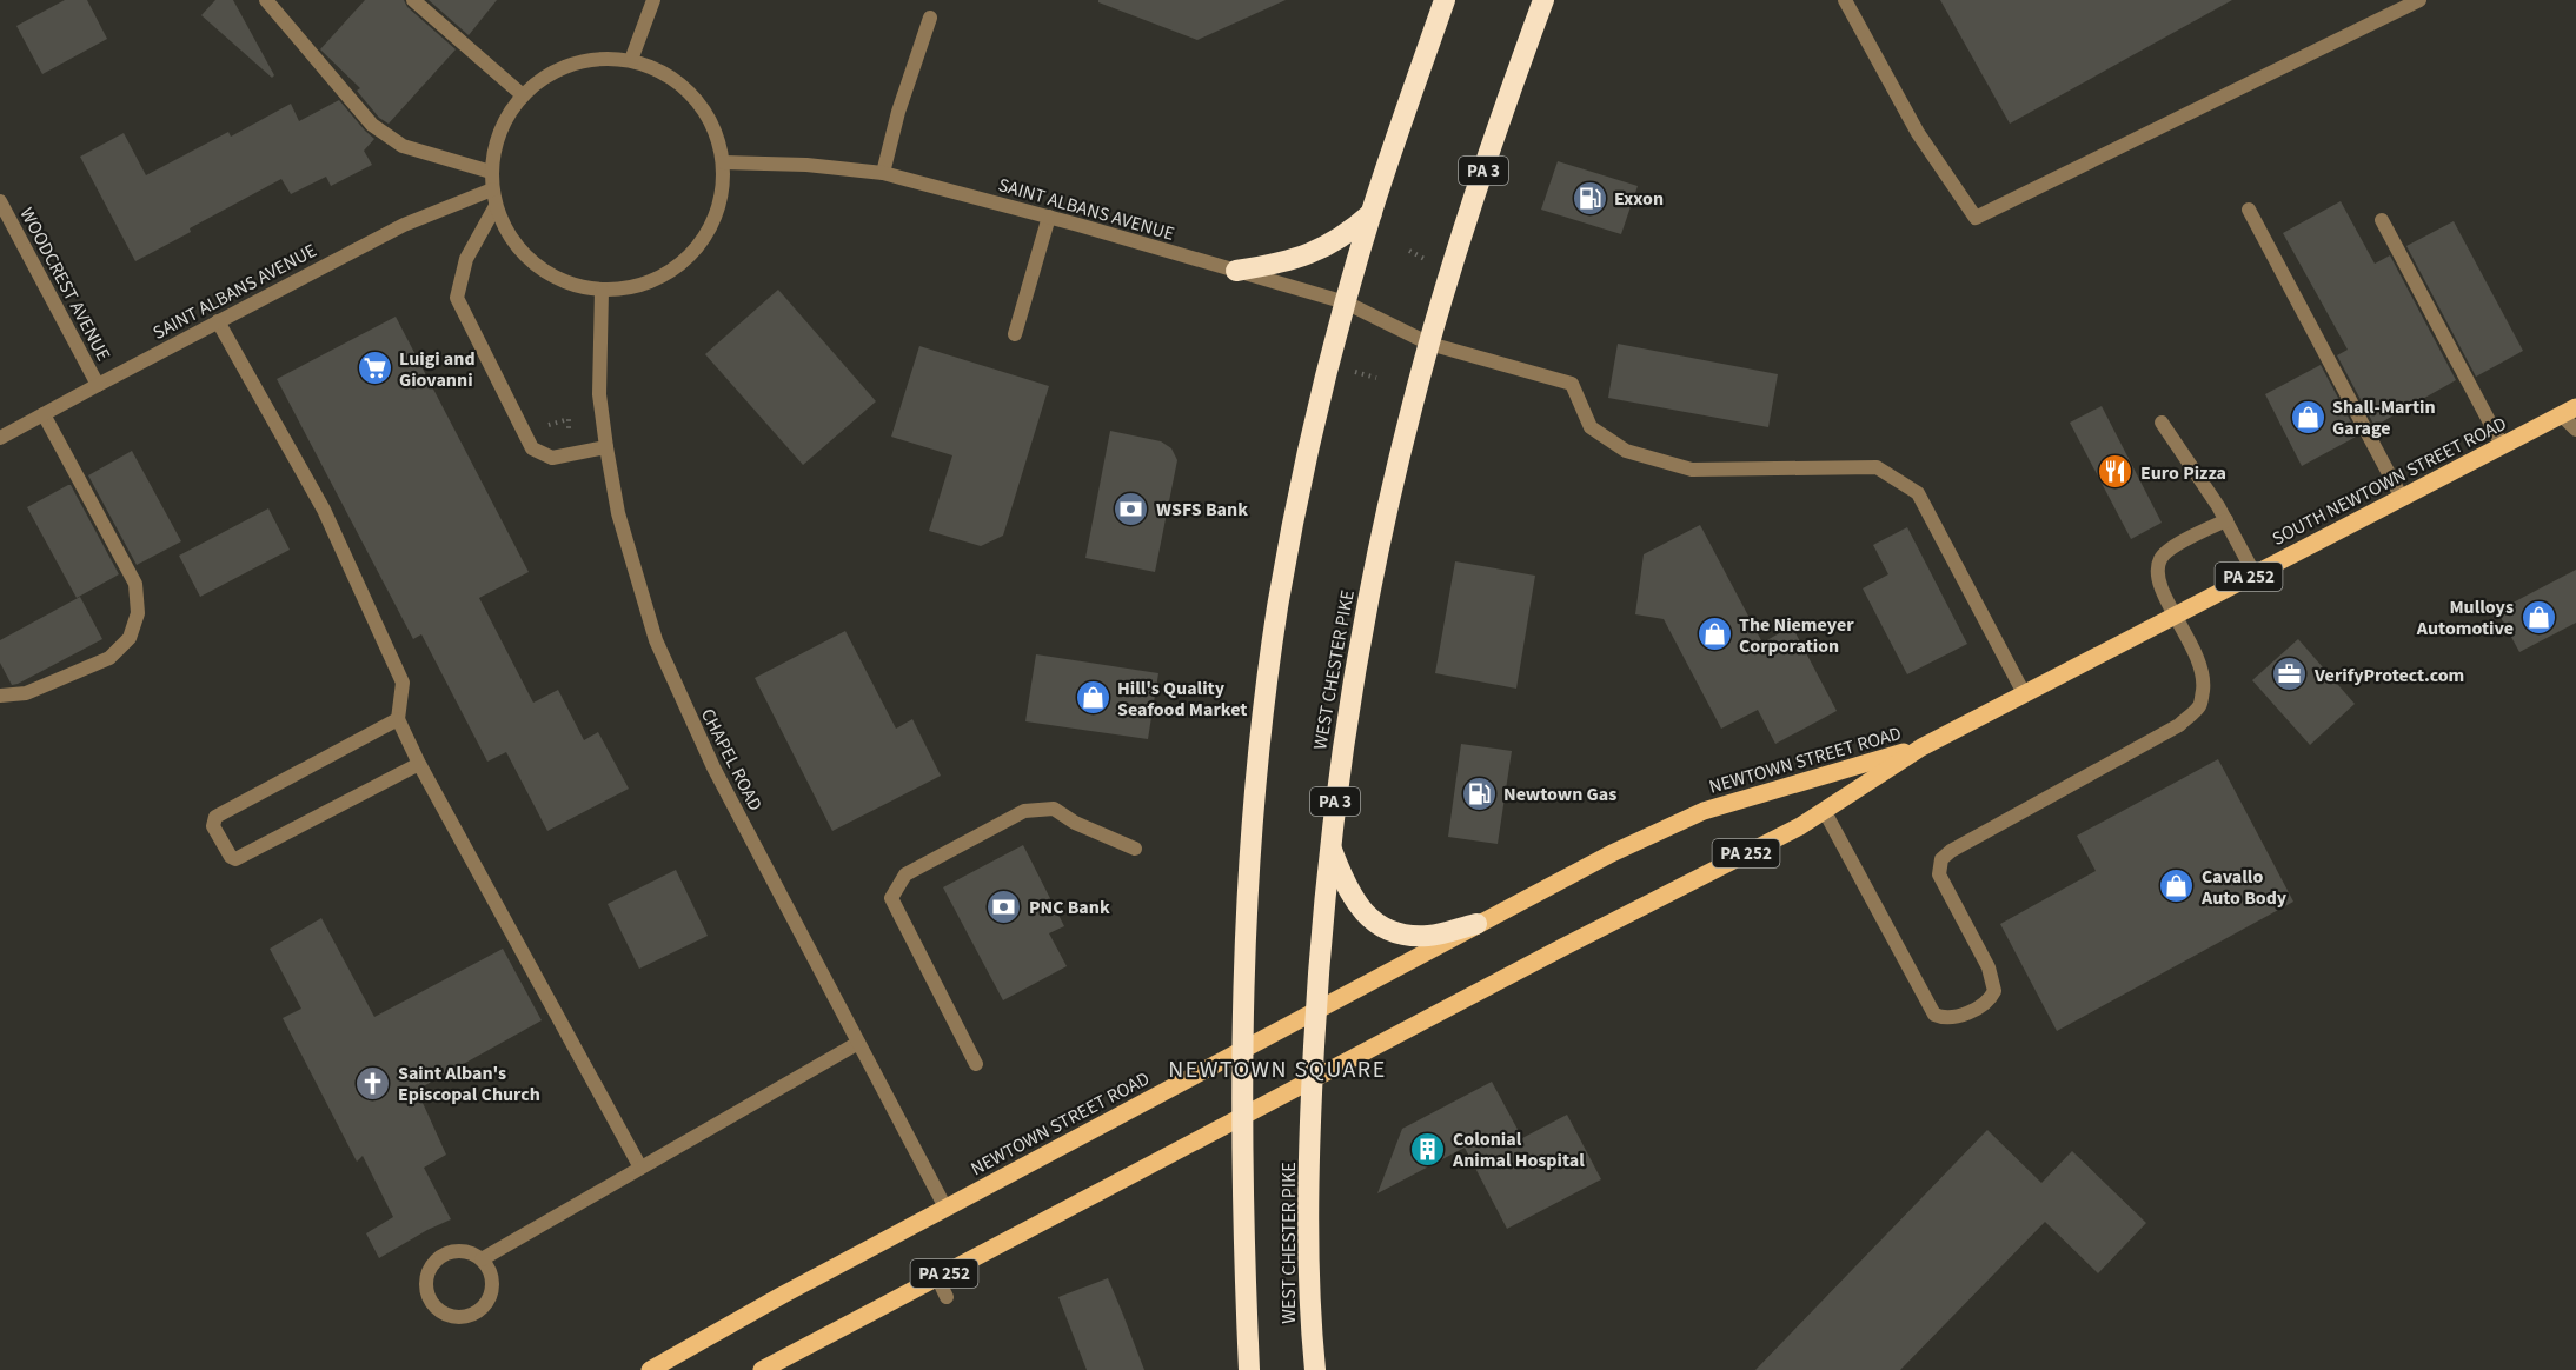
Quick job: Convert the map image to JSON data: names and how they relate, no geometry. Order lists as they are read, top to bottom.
{
  "streets": {
    "highway": ["PA 3", "WEST CHESTER PIKE"],
    "main road": ["SOUTH NEWTOWN STREET ROAD", "PA 252", "NEWTOWN STREET ROAD"],
    "street": ["SAINT ALBANS AVENUE", "WOODCREST AVENUE", "CHAPEL ROAD"]
  },
  "crossings": [
    ["SAINT ALBANS AVENUE", "WOODCREST AVENUE"],
    ["SAINT ALBANS AVENUE", "SOUTH NEWTOWN STREET ROAD"],
    ["SAINT ALBANS AVENUE", "WEST CHESTER PIKE"],
    ["SAINT ALBANS AVENUE", "CHAPEL ROAD"],
    ["SOUTH NEWTOWN STREET ROAD", "NEWTOWN STREET ROAD"],
    ["WEST CHESTER PIKE", "NEWTOWN STREET ROAD"],
    ["CHAPEL ROAD", "NEWTOWN STREET ROAD"]
  ],
  "districts": ["NEWTOWN SQUARE"],
  "places": {
    "fuel station": ["Exxon", "Newtown Gas"],
    "supermarket": ["Luigi and Giovanni"],
    "shop": [
      "Shall-Martin Garage",
      "Mulloys Automotive",
      "The Niemeyer Corporation",
      "Hill's Quality Seafood Market",
      "Cavallo Auto Body"
    ],
    "restaurant": ["Euro Pizza"],
    "bank": ["WSFS Bank", "PNC Bank"],
    "office": ["VerifyProtect.com"],
    "church": ["Saint Alban's Episcopal Church"],
    "building": ["Colonial Animal Hospital"]
  }
}
